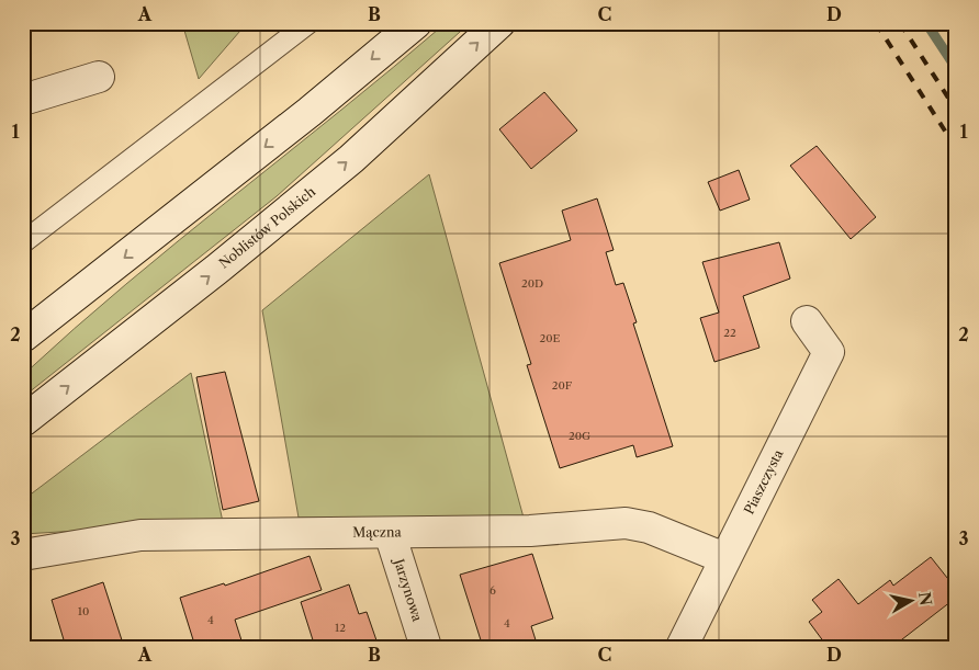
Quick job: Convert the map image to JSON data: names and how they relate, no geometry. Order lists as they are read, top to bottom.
{
  "streets": {
    "street": [
      "Noblistów Polskich",
      "Piaszczysta",
      "Mączna",
      "Jarzynowa"
    ]
  },
  "crossings": [
    ["Piaszczysta", "Mączna"],
    ["Mączna", "Jarzynowa"]
  ],
  "house_numbers": [
    "20D",
    "22",
    "20E",
    "20F",
    "20G",
    "6",
    "10",
    "4",
    "4",
    "12"
  ],
  "north": "right",
  "grid": {
    "columns": [
      "A",
      "B",
      "C",
      "D"
    ],
    "rows": ["1", "2", "3"]
  }
}
